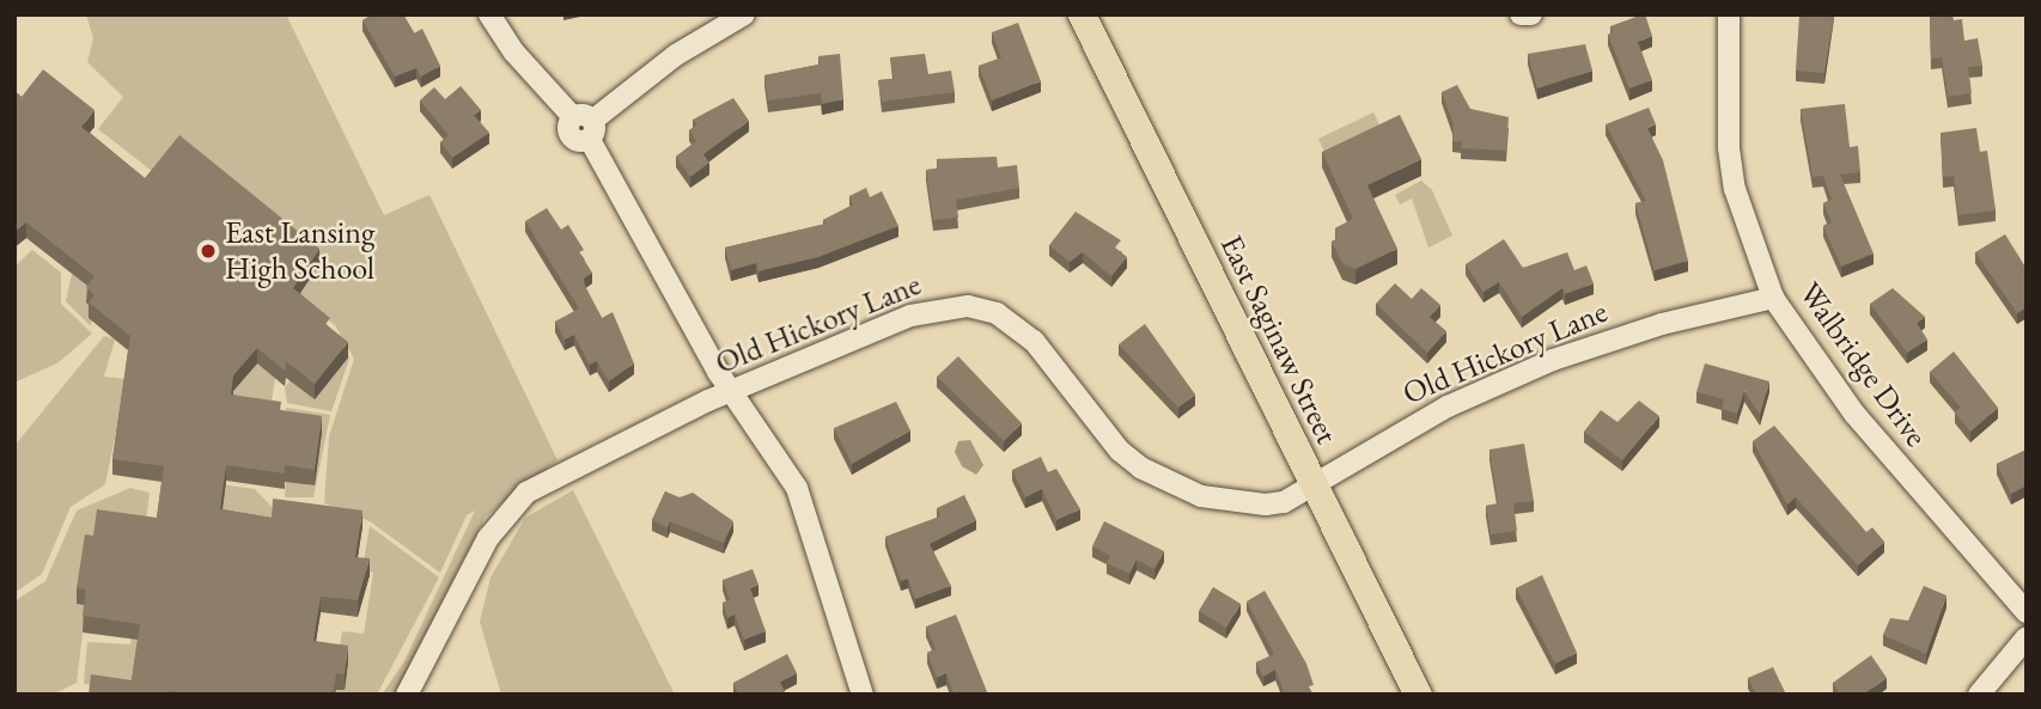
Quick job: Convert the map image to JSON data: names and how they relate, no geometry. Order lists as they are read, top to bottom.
{
  "streets": {
    "main road": ["East Saginaw Street"],
    "street": ["Old Hickory Lane", "Walbridge Drive"]
  },
  "crossings": [
    ["Old Hickory Lane", "East Saginaw Street"],
    ["Old Hickory Lane", "Walbridge Drive"]
  ],
  "places": ["East Lansing High School"]
}
